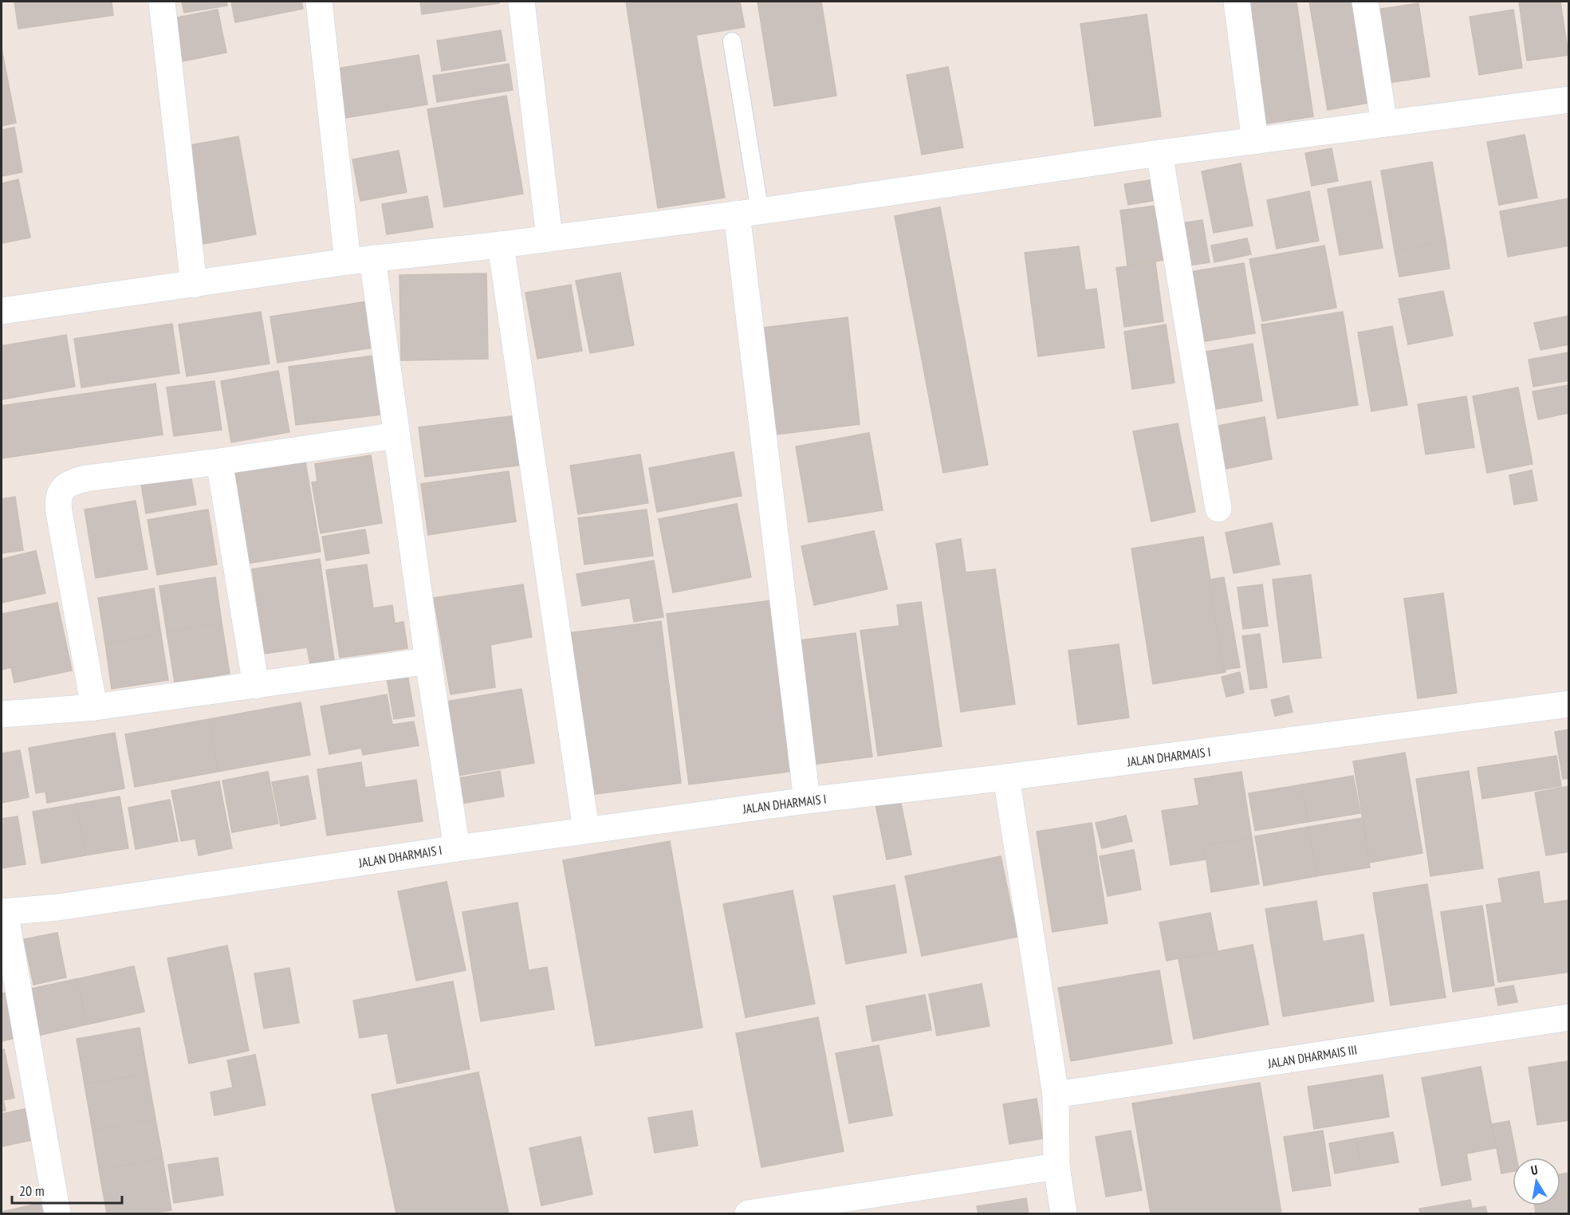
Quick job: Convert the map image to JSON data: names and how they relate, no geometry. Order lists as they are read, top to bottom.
{
  "streets": {
    "street": ["JALAN DHARMAIS I", "JALAN DHARMAIS III"]
  },
  "scale_bar": "20 m",
  "north": "top"
}
